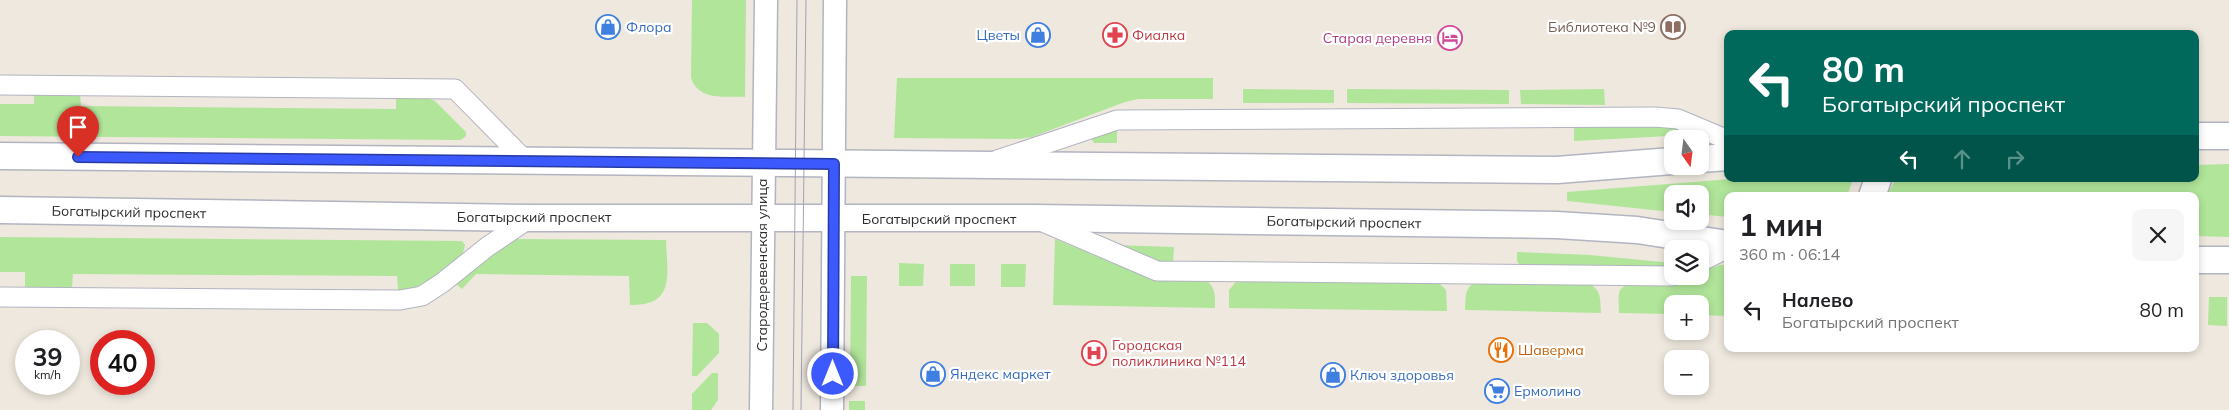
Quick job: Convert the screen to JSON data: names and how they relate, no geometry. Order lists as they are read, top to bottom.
{
  "streets": {
    "main road": ["Богатырский проспект"],
    "street": ["Стародеревенская улица"]
  },
  "crossings": [
    ["Богатырский проспект", "Стародеревенская улица"]
  ],
  "places": {
    "shop": [
      "Флора",
      "Цветы",
      "Яндекс маркет",
      "Ключ здоровья"
    ],
    "library": ["Библиотека №9"],
    "pharmacy": ["Фиалка"],
    "hotel": ["Старая деревня"],
    "restaurant": ["Шаверма"],
    "hospital": ["Городская поликлиника №114"],
    "supermarket": ["Ермолино"]
  },
  "north": "bottom",
  "page": {
    "turn": ["80 m", "Богатырский проспект"],
    "map_buttons": ["+", "−"],
    "heading": ["1 мин", "360 m · 06:14"],
    "list": [
      {
        "name": "Налево",
        "note": "Богатырский проспект",
        "value": "80 m"
      }
    ],
    "speed": "39 km/h",
    "limit": "40"
  }
}
